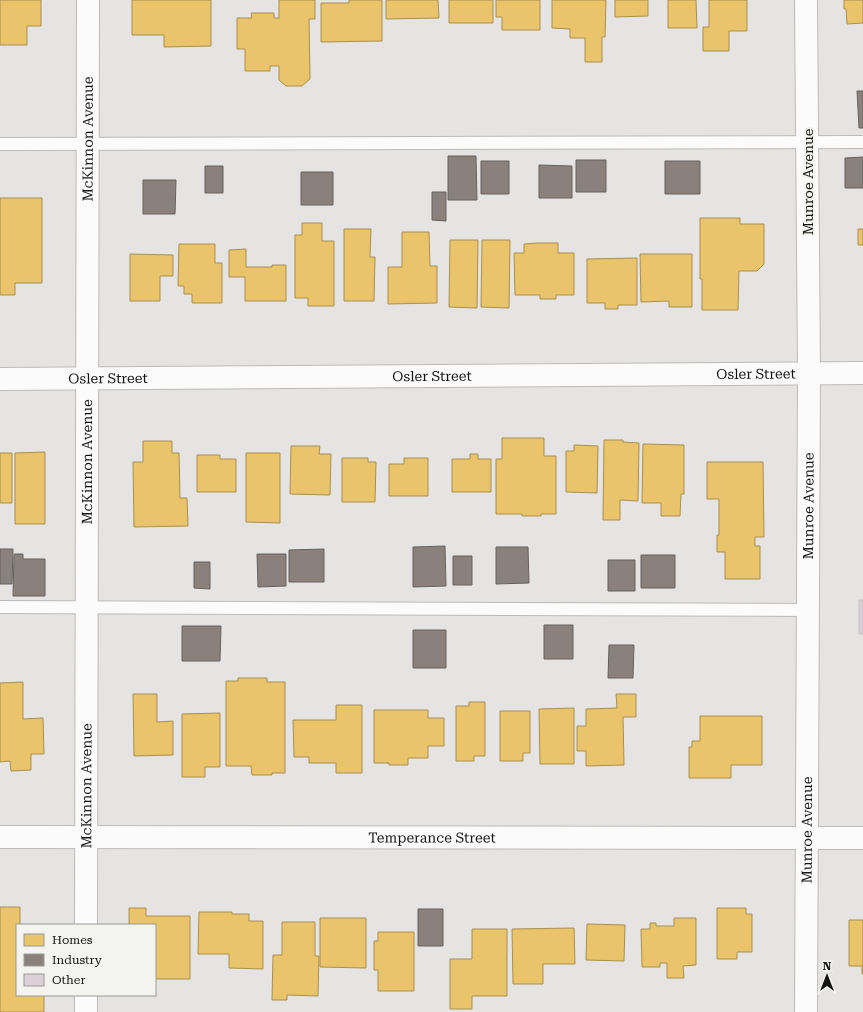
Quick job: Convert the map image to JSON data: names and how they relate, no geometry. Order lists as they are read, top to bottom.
{
  "streets": {
    "street": [
      "McKinnon Avenue",
      "Munroe Avenue",
      "Osler Street",
      "Temperance Street"
    ]
  },
  "crossings": [
    ["McKinnon Avenue", "Osler Street"],
    ["McKinnon Avenue", "Temperance Street"],
    ["Munroe Avenue", "Osler Street"],
    ["Munroe Avenue", "Temperance Street"]
  ],
  "legend": ["Homes", "Industry", "Other"],
  "north": "top"
}
